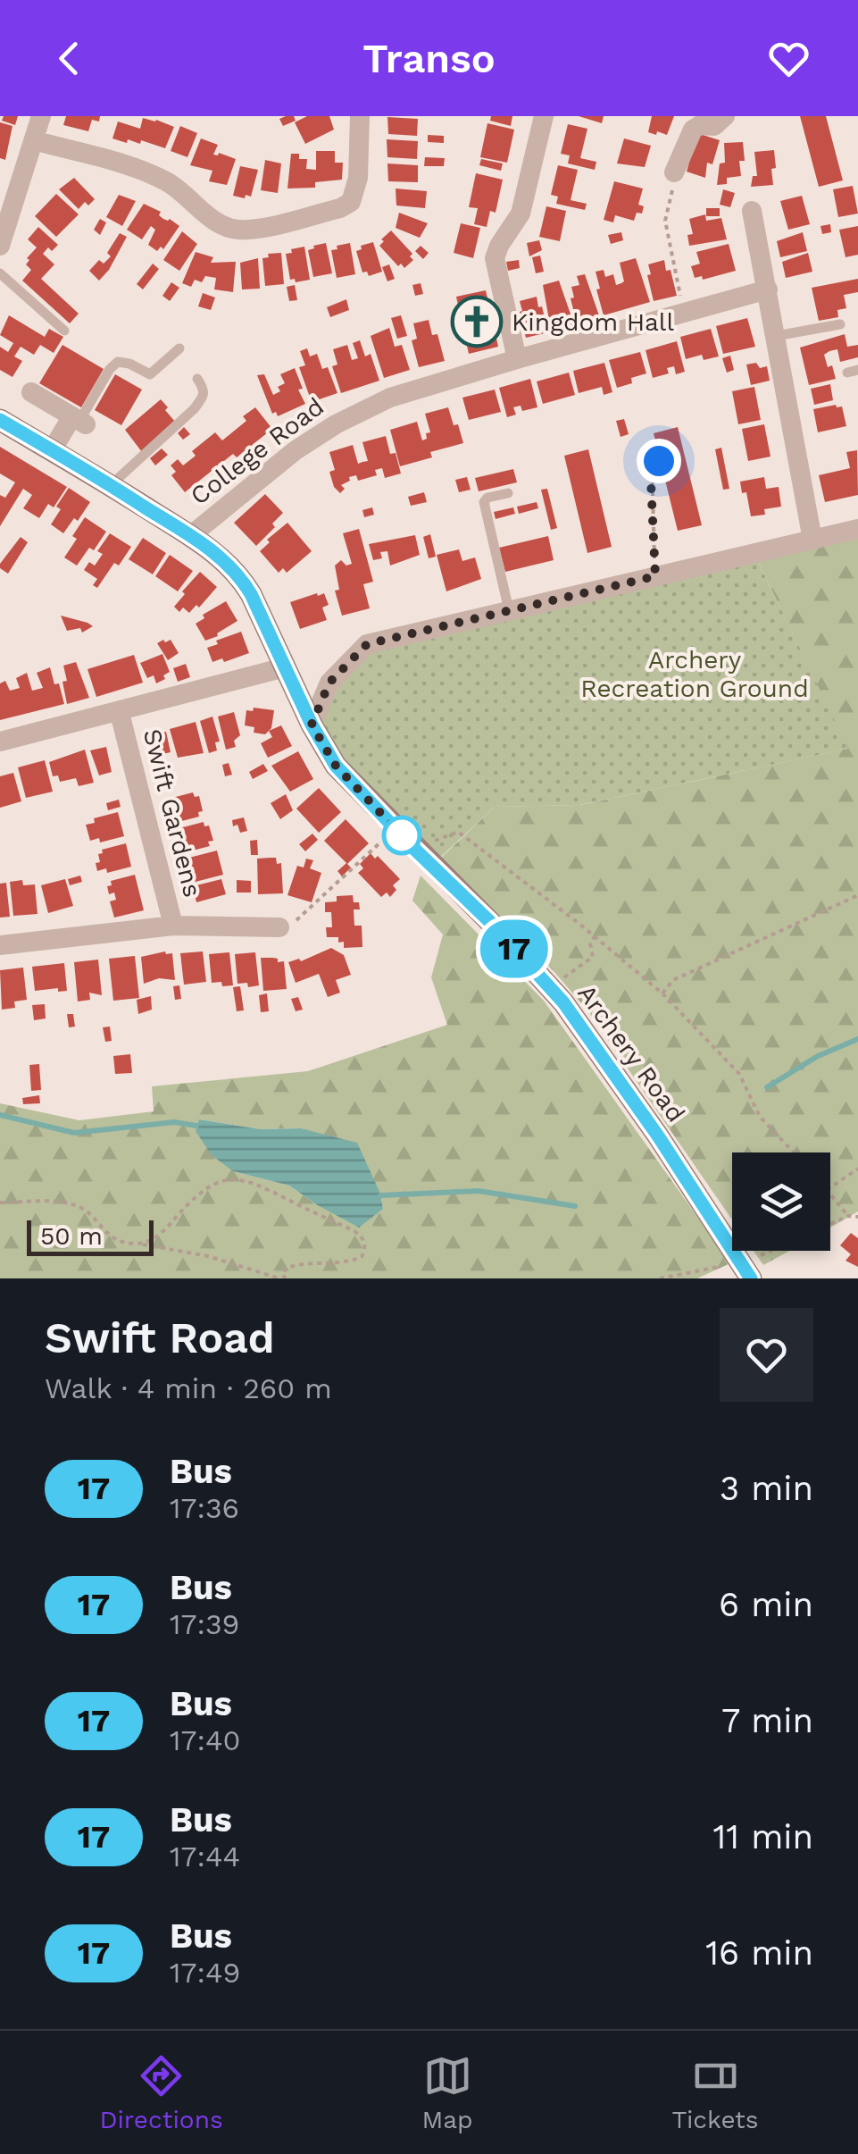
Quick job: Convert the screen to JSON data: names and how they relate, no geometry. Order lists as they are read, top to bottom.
{
  "streets": {
    "street": ["College Road", "Swift Gardens", "Archery Road"]
  },
  "crossings": [
    ["College Road", "Archery Road"]
  ],
  "parks": ["Archery Recreation Ground"],
  "places": {
    "church": ["Kingdom Hall"]
  },
  "lines": ["bus line 17"],
  "scale_bar": "50 m",
  "page": {
    "header": "Transo",
    "on_map": "17",
    "scale": "50 m",
    "heading": ["Swift Road", "Walk · 4 min · 260 m"],
    "list": [
      {
        "mark": "17",
        "name": "Bus",
        "note": "17:36",
        "value": "3 min"
      },
      {
        "mark": "17",
        "name": "Bus",
        "note": "17:39",
        "value": "6 min"
      },
      {
        "mark": "17",
        "name": "Bus",
        "note": "17:40",
        "value": "7 min"
      },
      {
        "mark": "17",
        "name": "Bus",
        "note": "17:44",
        "value": "11 min"
      },
      {
        "mark": "17",
        "name": "Bus",
        "note": "17:49",
        "value": "16 min"
      }
    ],
    "tabs": ["Directions", "Map", "Tickets"]
  }
}
